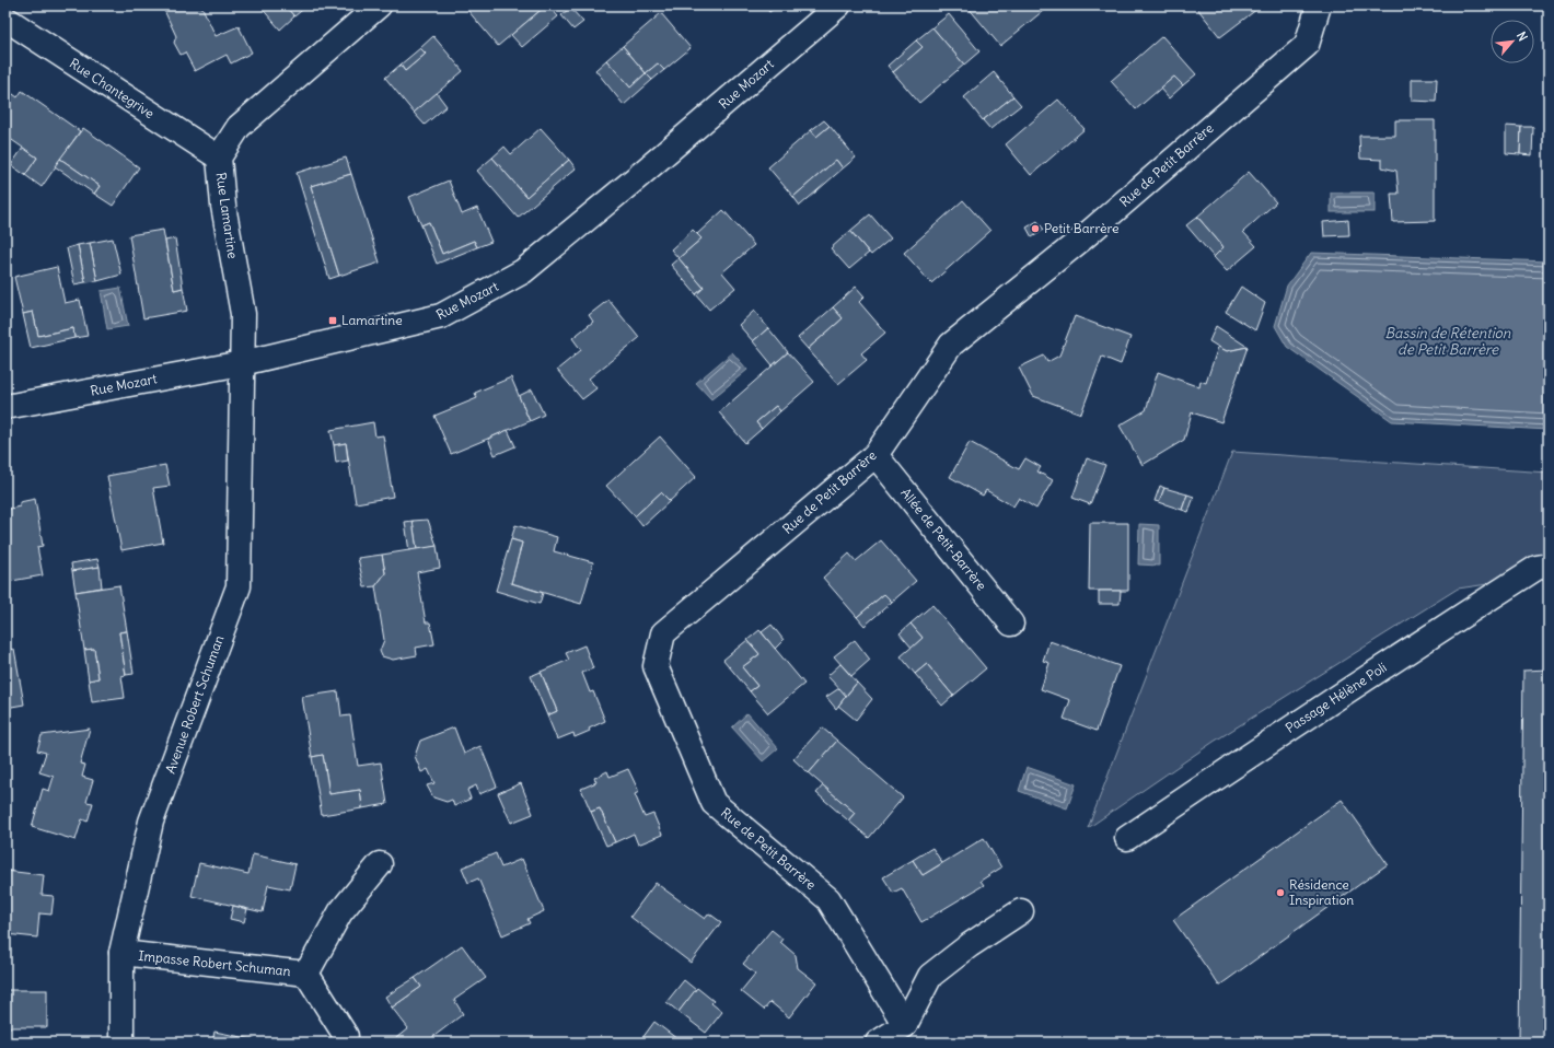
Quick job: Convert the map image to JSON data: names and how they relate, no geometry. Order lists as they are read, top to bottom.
{
  "streets": {
    "street": [
      "Rue Mozart",
      "Rue Chantegrive",
      "Rue de Petit Barrère",
      "Rue Lamartine",
      "Allée de Petit-Barrère",
      "Passage Hélène Poli",
      "Avenue Robert Schuman",
      "Impasse Robert Schuman"
    ]
  },
  "crossings": [
    ["Rue Mozart", "Rue Lamartine"],
    ["Rue Mozart", "Avenue Robert Schuman"],
    ["Rue Chantegrive", "Rue Lamartine"],
    ["Rue de Petit Barrère", "Allée de Petit-Barrère"],
    ["Rue Lamartine", "Avenue Robert Schuman"],
    ["Avenue Robert Schuman", "Impasse Robert Schuman"]
  ],
  "water": ["Bassin de Rétention de Petit Barrère"],
  "places": {
    "other": ["Petit Barrère", "Résidence Inspiration"],
    "transit": ["Lamartine"]
  },
  "north": "top right"
}
